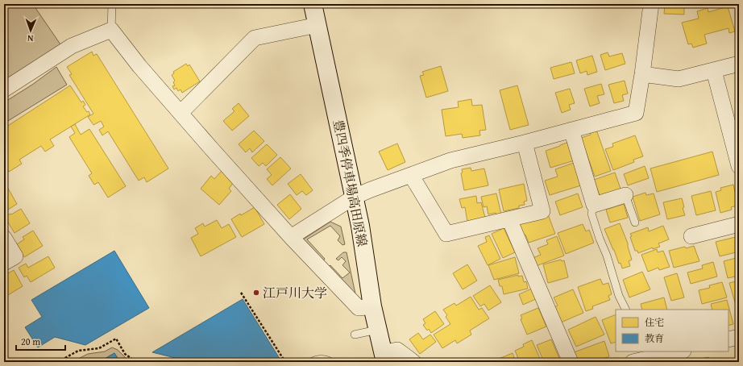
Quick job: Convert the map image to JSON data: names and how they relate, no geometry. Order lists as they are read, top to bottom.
{
  "streets": {
    "main road": ["豊四季停車場高田原線"]
  },
  "places": ["江戸川大学"],
  "legend": ["住宅", "教育"],
  "scale_bar": "20 m",
  "north": "bottom"
}
